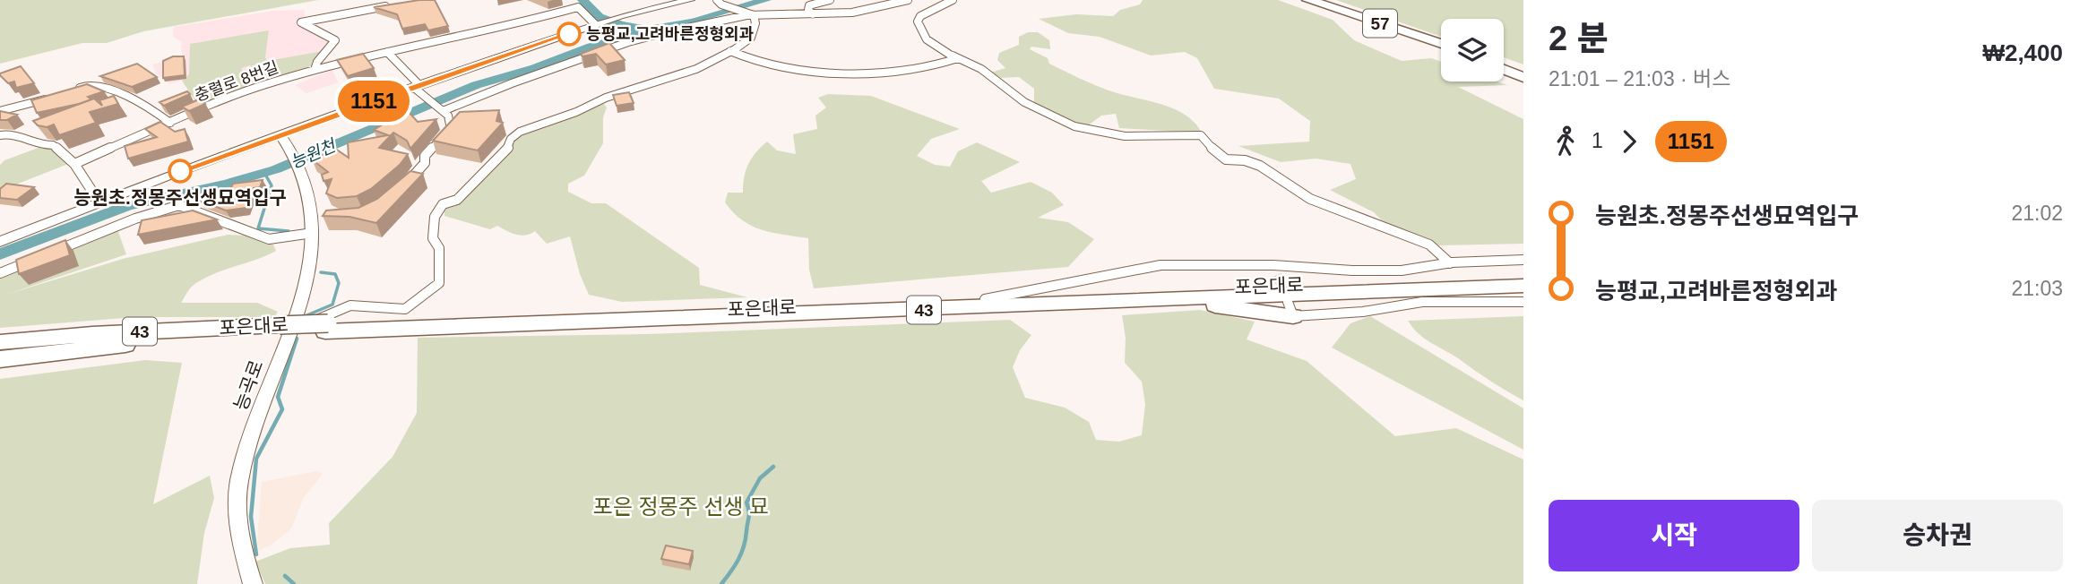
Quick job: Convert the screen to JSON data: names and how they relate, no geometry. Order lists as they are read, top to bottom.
{
  "streets": {
    "highway": ["57", "포은대로", "43"],
    "main road": ["능곡로"],
    "street": ["충렬로 8번길"]
  },
  "crossings": [
    ["포은대로", "43"],
    ["포은대로", "능곡로"],
    ["43", "능곡로"]
  ],
  "water": ["능원천"],
  "parks": ["포은 정몽주 선생 묘"],
  "places": ["능평교,고려바른정형외과", "능원초.정몽주선생묘역입구"],
  "lines": ["bus line 1151"],
  "page": {
    "on_map": "1151",
    "heading": ["2 분", "21:01 – 21:03 · 버스", "₩2,400"],
    "legs": ["1", "1151"],
    "list": [
      {
        "name": "능원초.정몽주선생묘역입구",
        "value": "21:02"
      },
      {
        "name": "능평교,고려바른정형외과",
        "value": "21:03"
      }
    ],
    "buttons": ["시작", "승차권"]
  }
}
